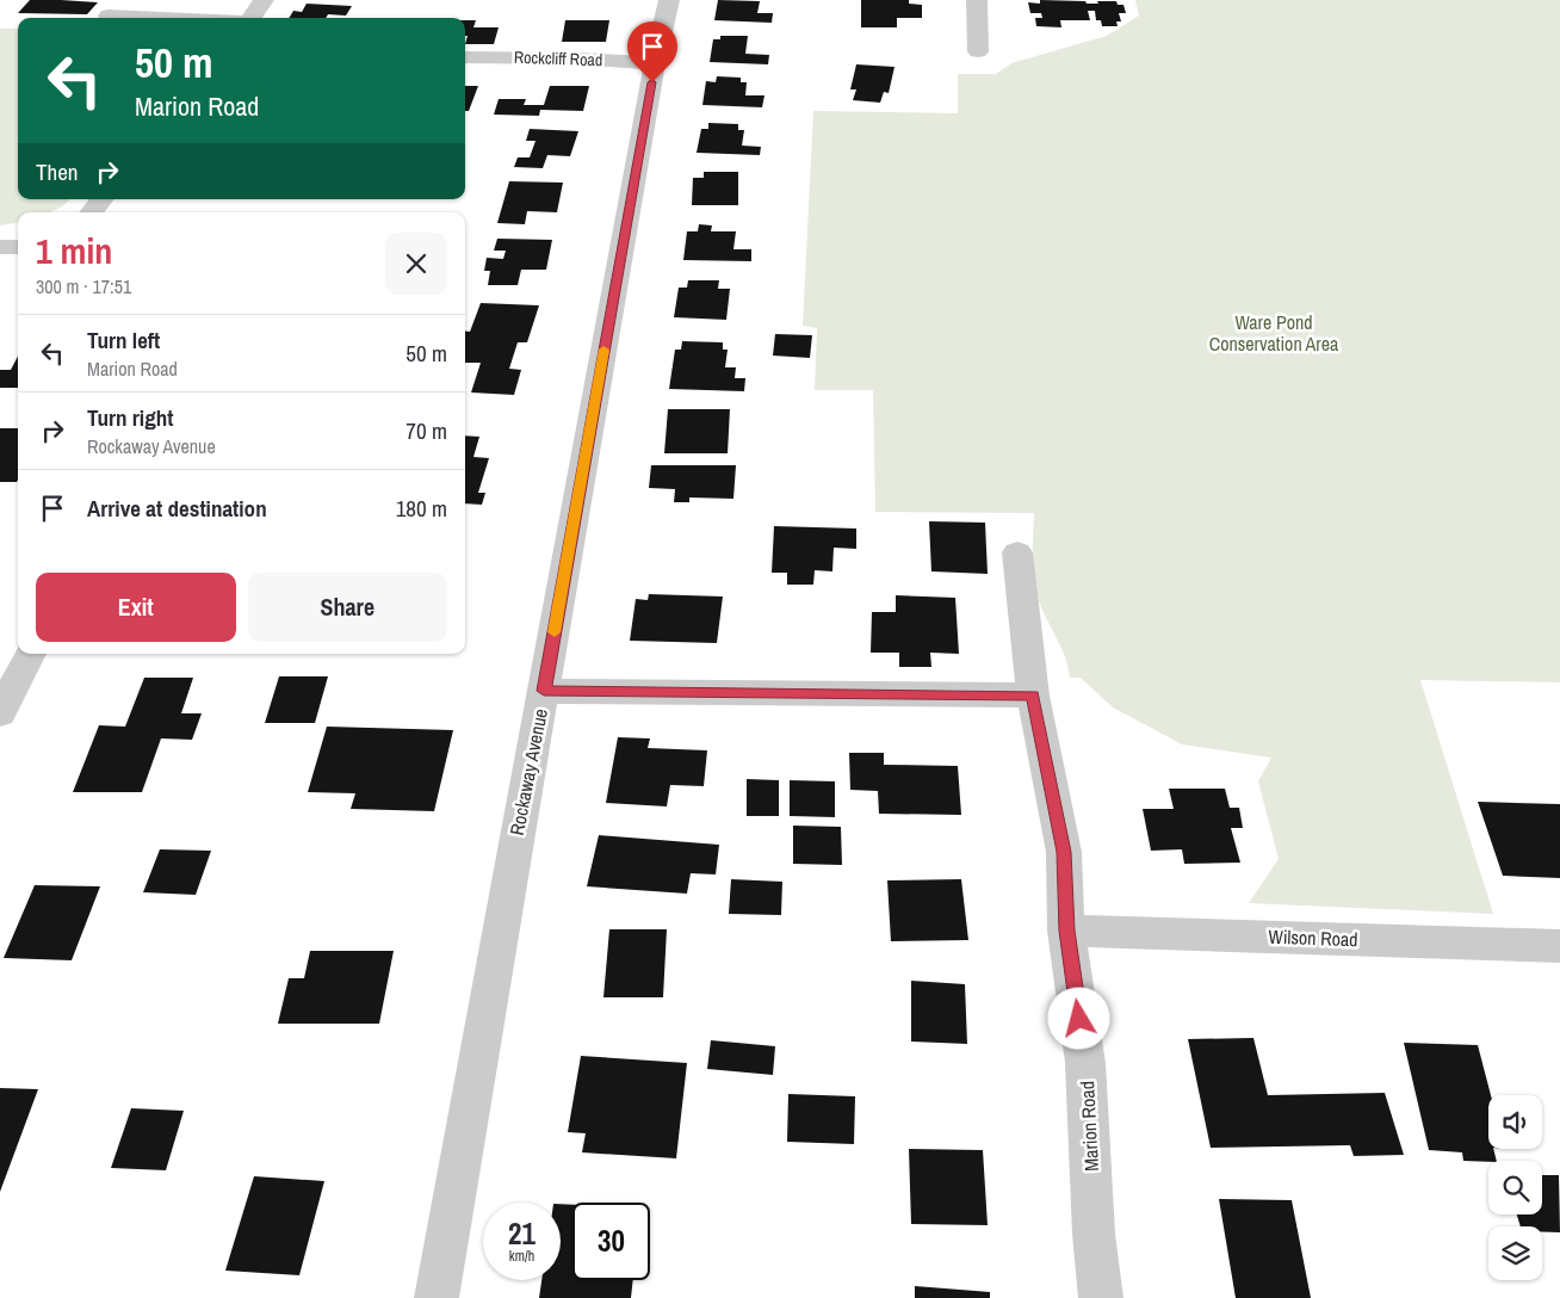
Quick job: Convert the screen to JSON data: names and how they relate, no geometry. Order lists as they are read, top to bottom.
{
  "streets": {
    "street": [
      "Rockcliff Road",
      "Rockaway Avenue",
      "Wilson Road",
      "Marion Road"
    ]
  },
  "crossings": [
    ["Rockcliff Road", "Rockaway Avenue"],
    ["Wilson Road", "Marion Road"]
  ],
  "parks": ["Ware Pond Conservation Area"],
  "page": {
    "turn": ["50 m", "Marion Road"],
    "then": "Then",
    "heading": ["1 min", "300 m · 17:51"],
    "list": [
      {
        "name": "Turn left",
        "note": "Marion Road",
        "value": "50 m"
      },
      {
        "name": "Turn right",
        "note": "Rockaway Avenue",
        "value": "70 m"
      },
      {
        "name": "Arrive at destination",
        "value": "180 m"
      }
    ],
    "buttons": ["Exit", "Share"],
    "speed": "21 km/h",
    "limit": "30"
  }
}
